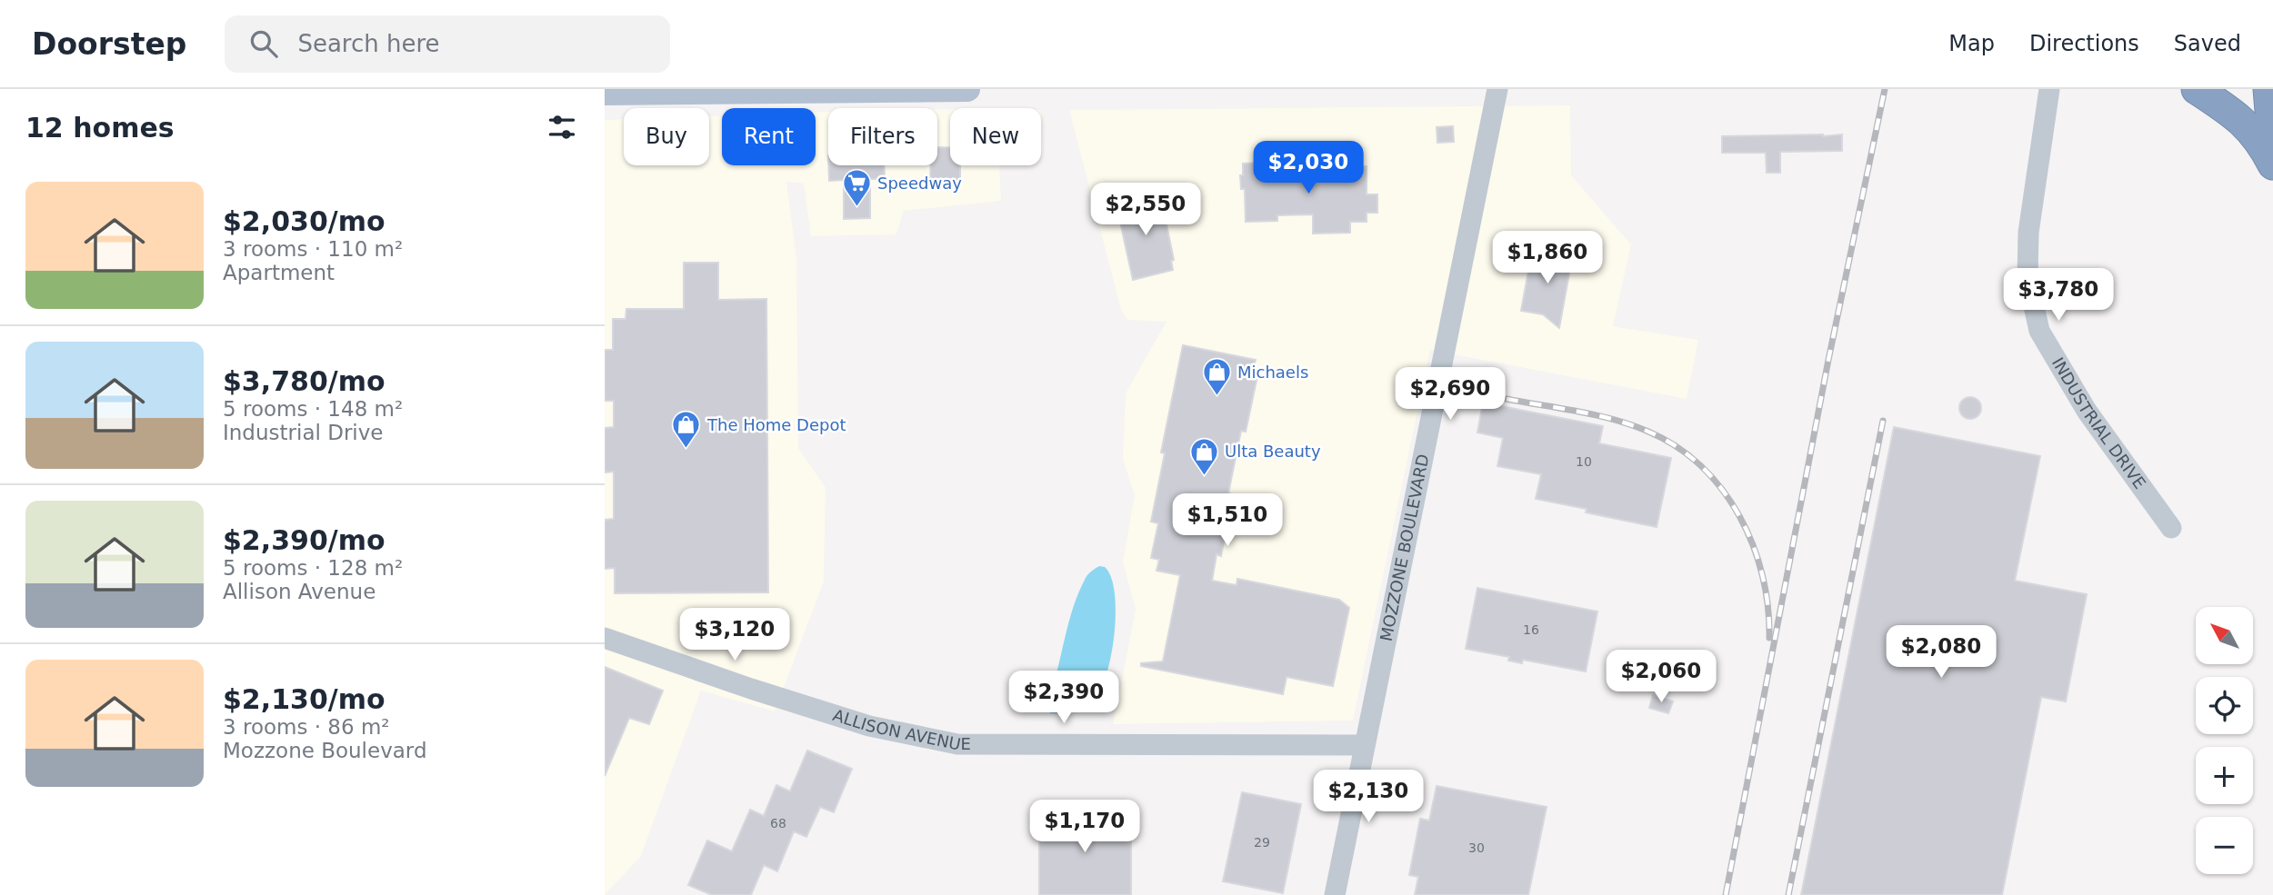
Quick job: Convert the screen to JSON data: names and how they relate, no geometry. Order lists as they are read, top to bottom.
{
  "streets": {
    "street": ["INDUSTRIAL DRIVE", "MOZZONE BOULEVARD", "ALLISON AVENUE"]
  },
  "crossings": [
    ["MOZZONE BOULEVARD", "ALLISON AVENUE"]
  ],
  "places": {
    "supermarket": ["Speedway"],
    "shop": ["Michaels", "The Home Depot", "Ulta Beauty"]
  },
  "house_numbers": [
    "10",
    "16",
    "68",
    "29",
    "30"
  ],
  "north": "top left",
  "page": {
    "header": "Doorstep",
    "search": "Search here",
    "nav": ["Map", "Directions", "Saved"],
    "heading": "12 homes",
    "chip": [
      "Buy",
      "Rent",
      "Filters",
      "New"
    ],
    "price": [
      "$2,030",
      "$2,550",
      "$1,860",
      "$3,780",
      "$2,690",
      "$1,510",
      "$3,120",
      "$2,080",
      "$2,060",
      "$2,390",
      "$2,130",
      "$1,170"
    ],
    "list": [
      {
        "name": "$2,030/mo",
        "note": "3 rooms · 110 m² · Apartment"
      },
      {
        "name": "$3,780/mo",
        "note": "5 rooms · 148 m² · Industrial Drive"
      },
      {
        "name": "$2,390/mo",
        "note": "5 rooms · 128 m² · Allison Avenue"
      },
      {
        "name": "$2,130/mo",
        "note": "3 rooms · 86 m² · Mozzone Boulevard"
      }
    ],
    "map_buttons": ["+", "−"]
  }
}
